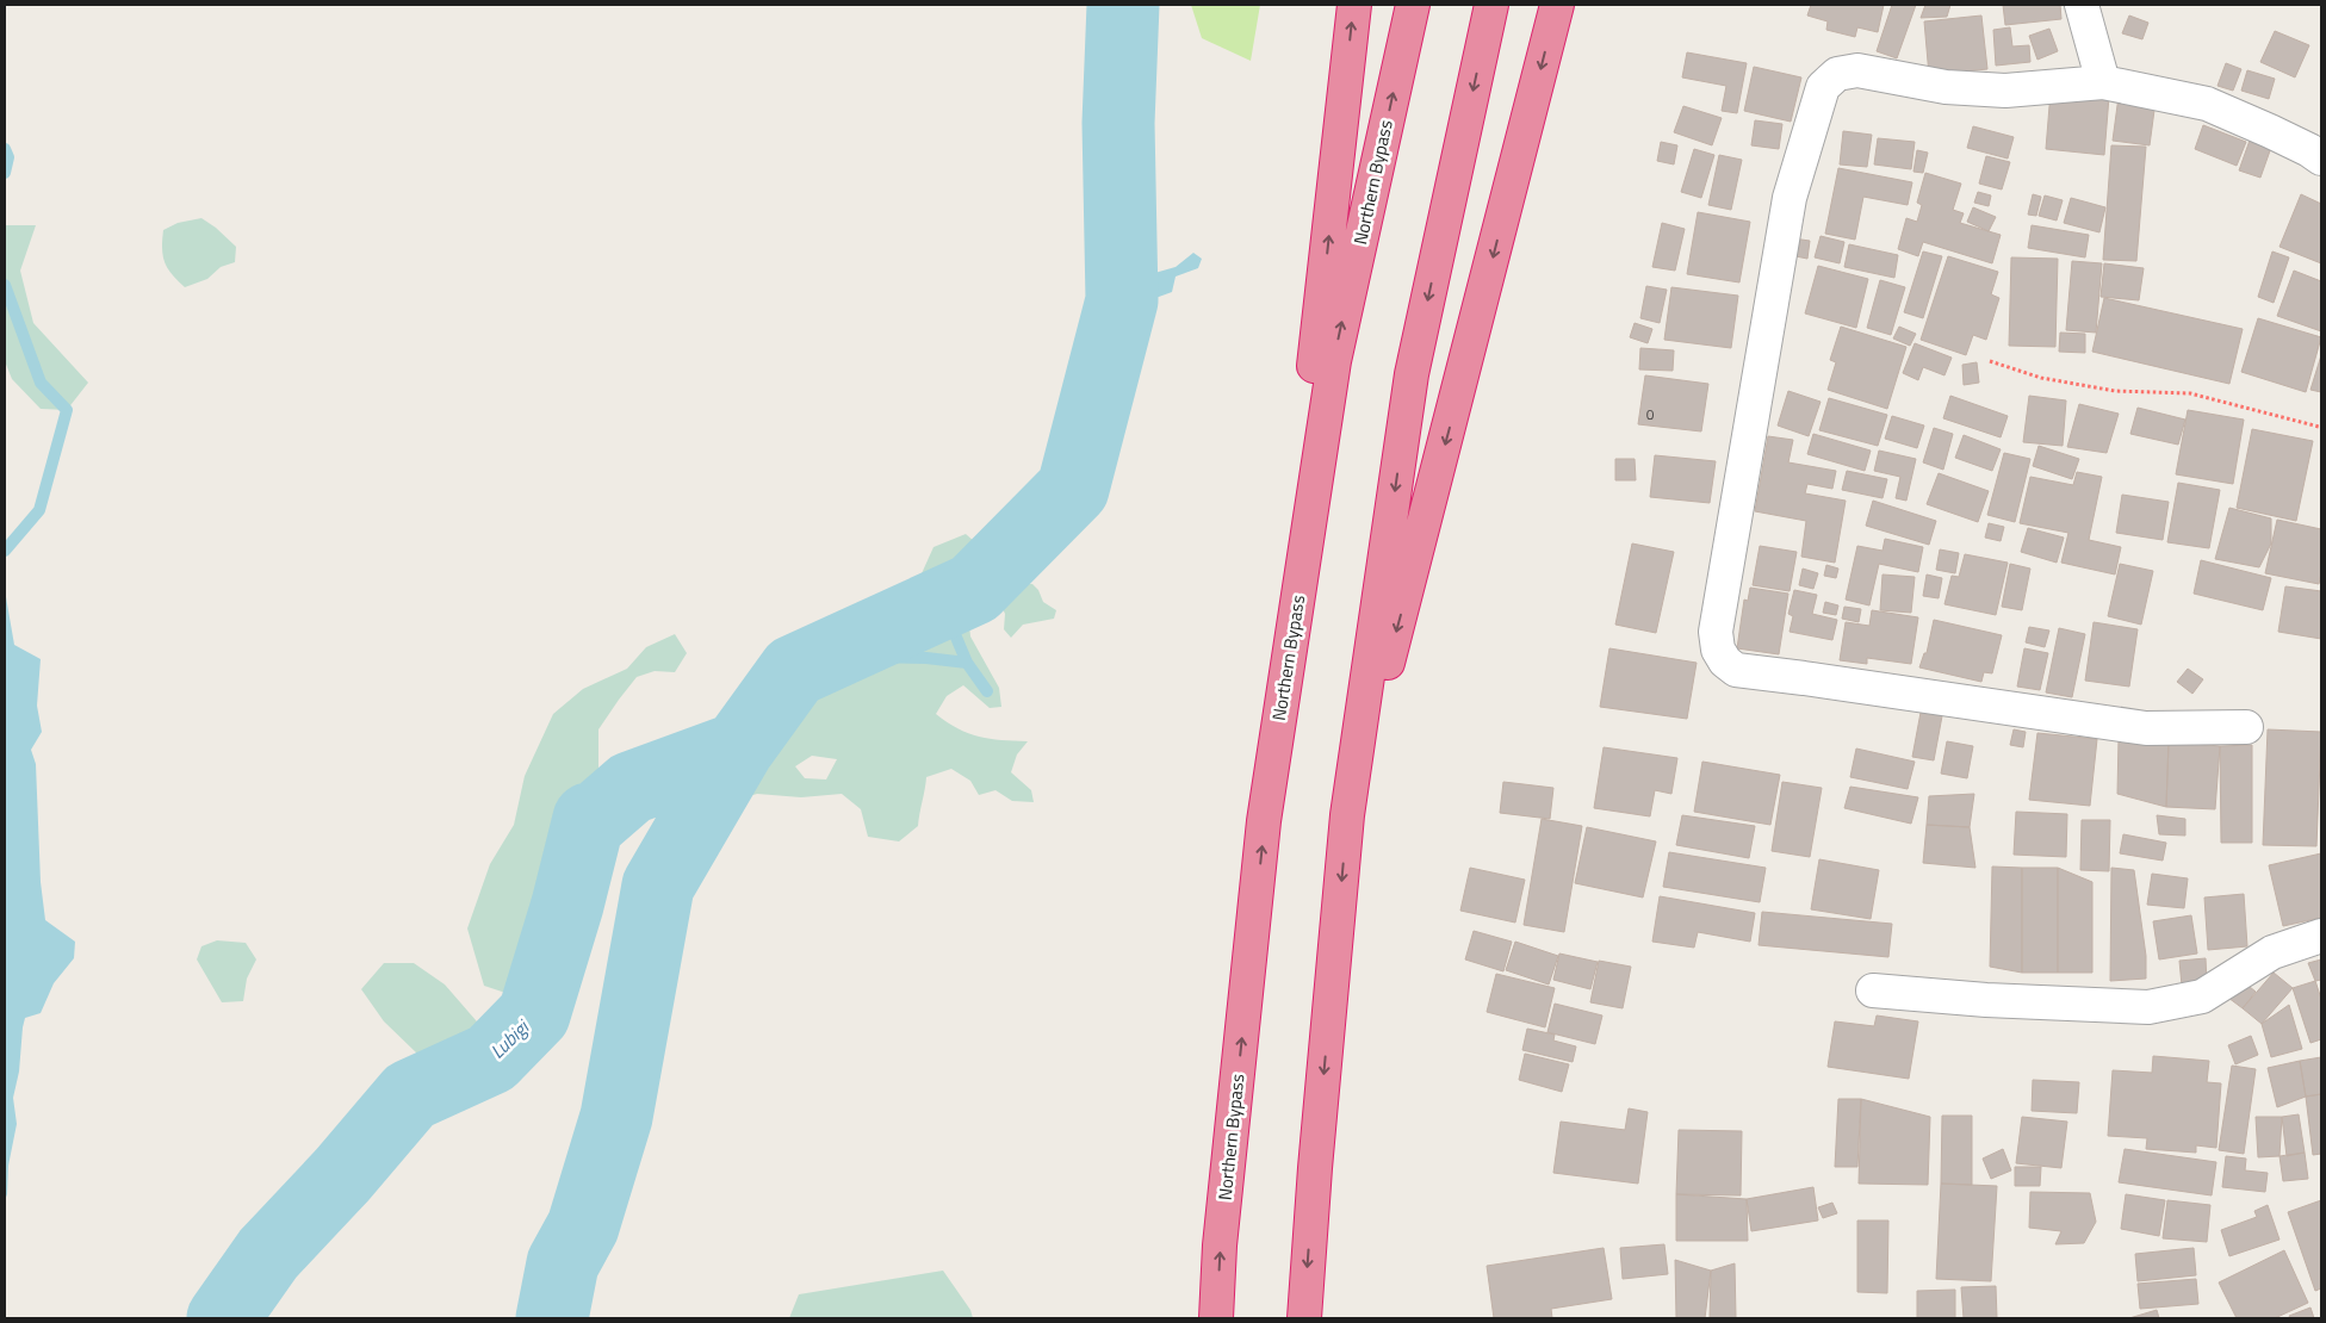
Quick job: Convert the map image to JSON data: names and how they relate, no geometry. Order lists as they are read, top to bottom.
{
  "streets": {
    "highway": ["Northern Bypass"]
  },
  "water": ["Lubigi"],
  "house_numbers": ["0"]
}
